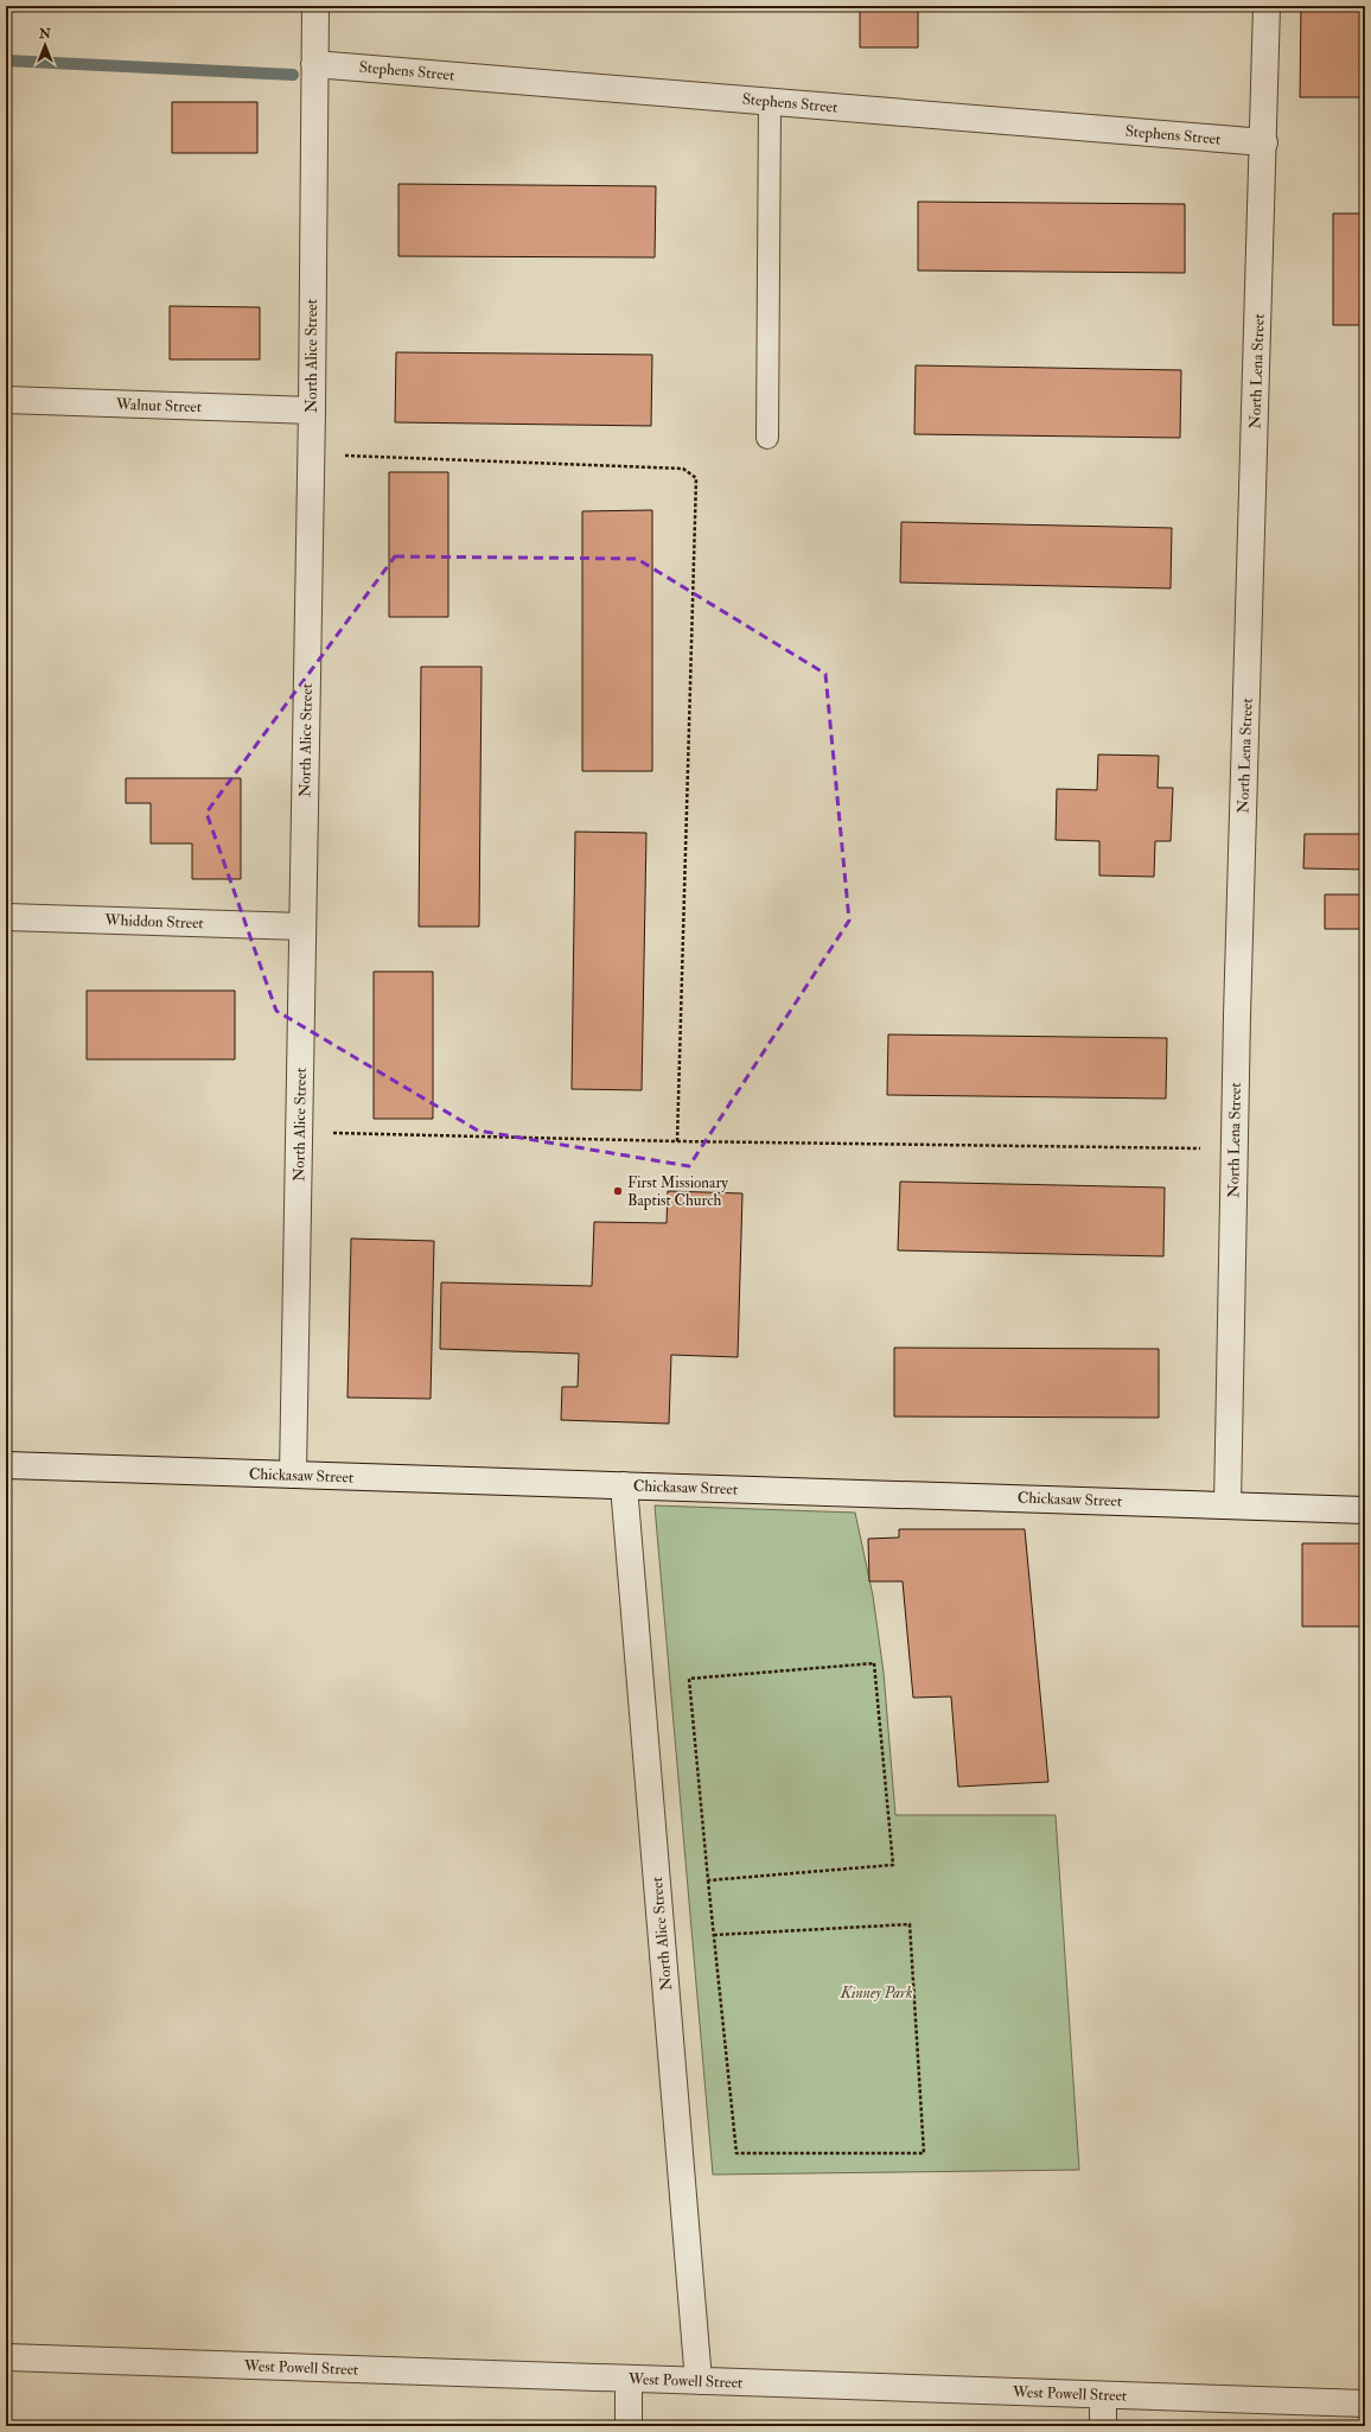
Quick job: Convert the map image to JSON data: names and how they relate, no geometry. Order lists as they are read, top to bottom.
{
  "streets": {
    "street": [
      "Stephens Street",
      "North Alice Street",
      "North Lena Street",
      "Walnut Street",
      "Whiddon Street",
      "Chickasaw Street",
      "West Powell Street"
    ]
  },
  "crossings": [
    ["Stephens Street", "North Alice Street"],
    ["Stephens Street", "North Lena Street"],
    ["North Alice Street", "Walnut Street"],
    ["North Alice Street", "Whiddon Street"],
    ["North Alice Street", "Chickasaw Street"],
    ["North Alice Street", "West Powell Street"],
    ["North Lena Street", "Chickasaw Street"]
  ],
  "parks": ["Kinney Park"],
  "places": ["First Missionary Baptist Church"],
  "north": "top"
}
